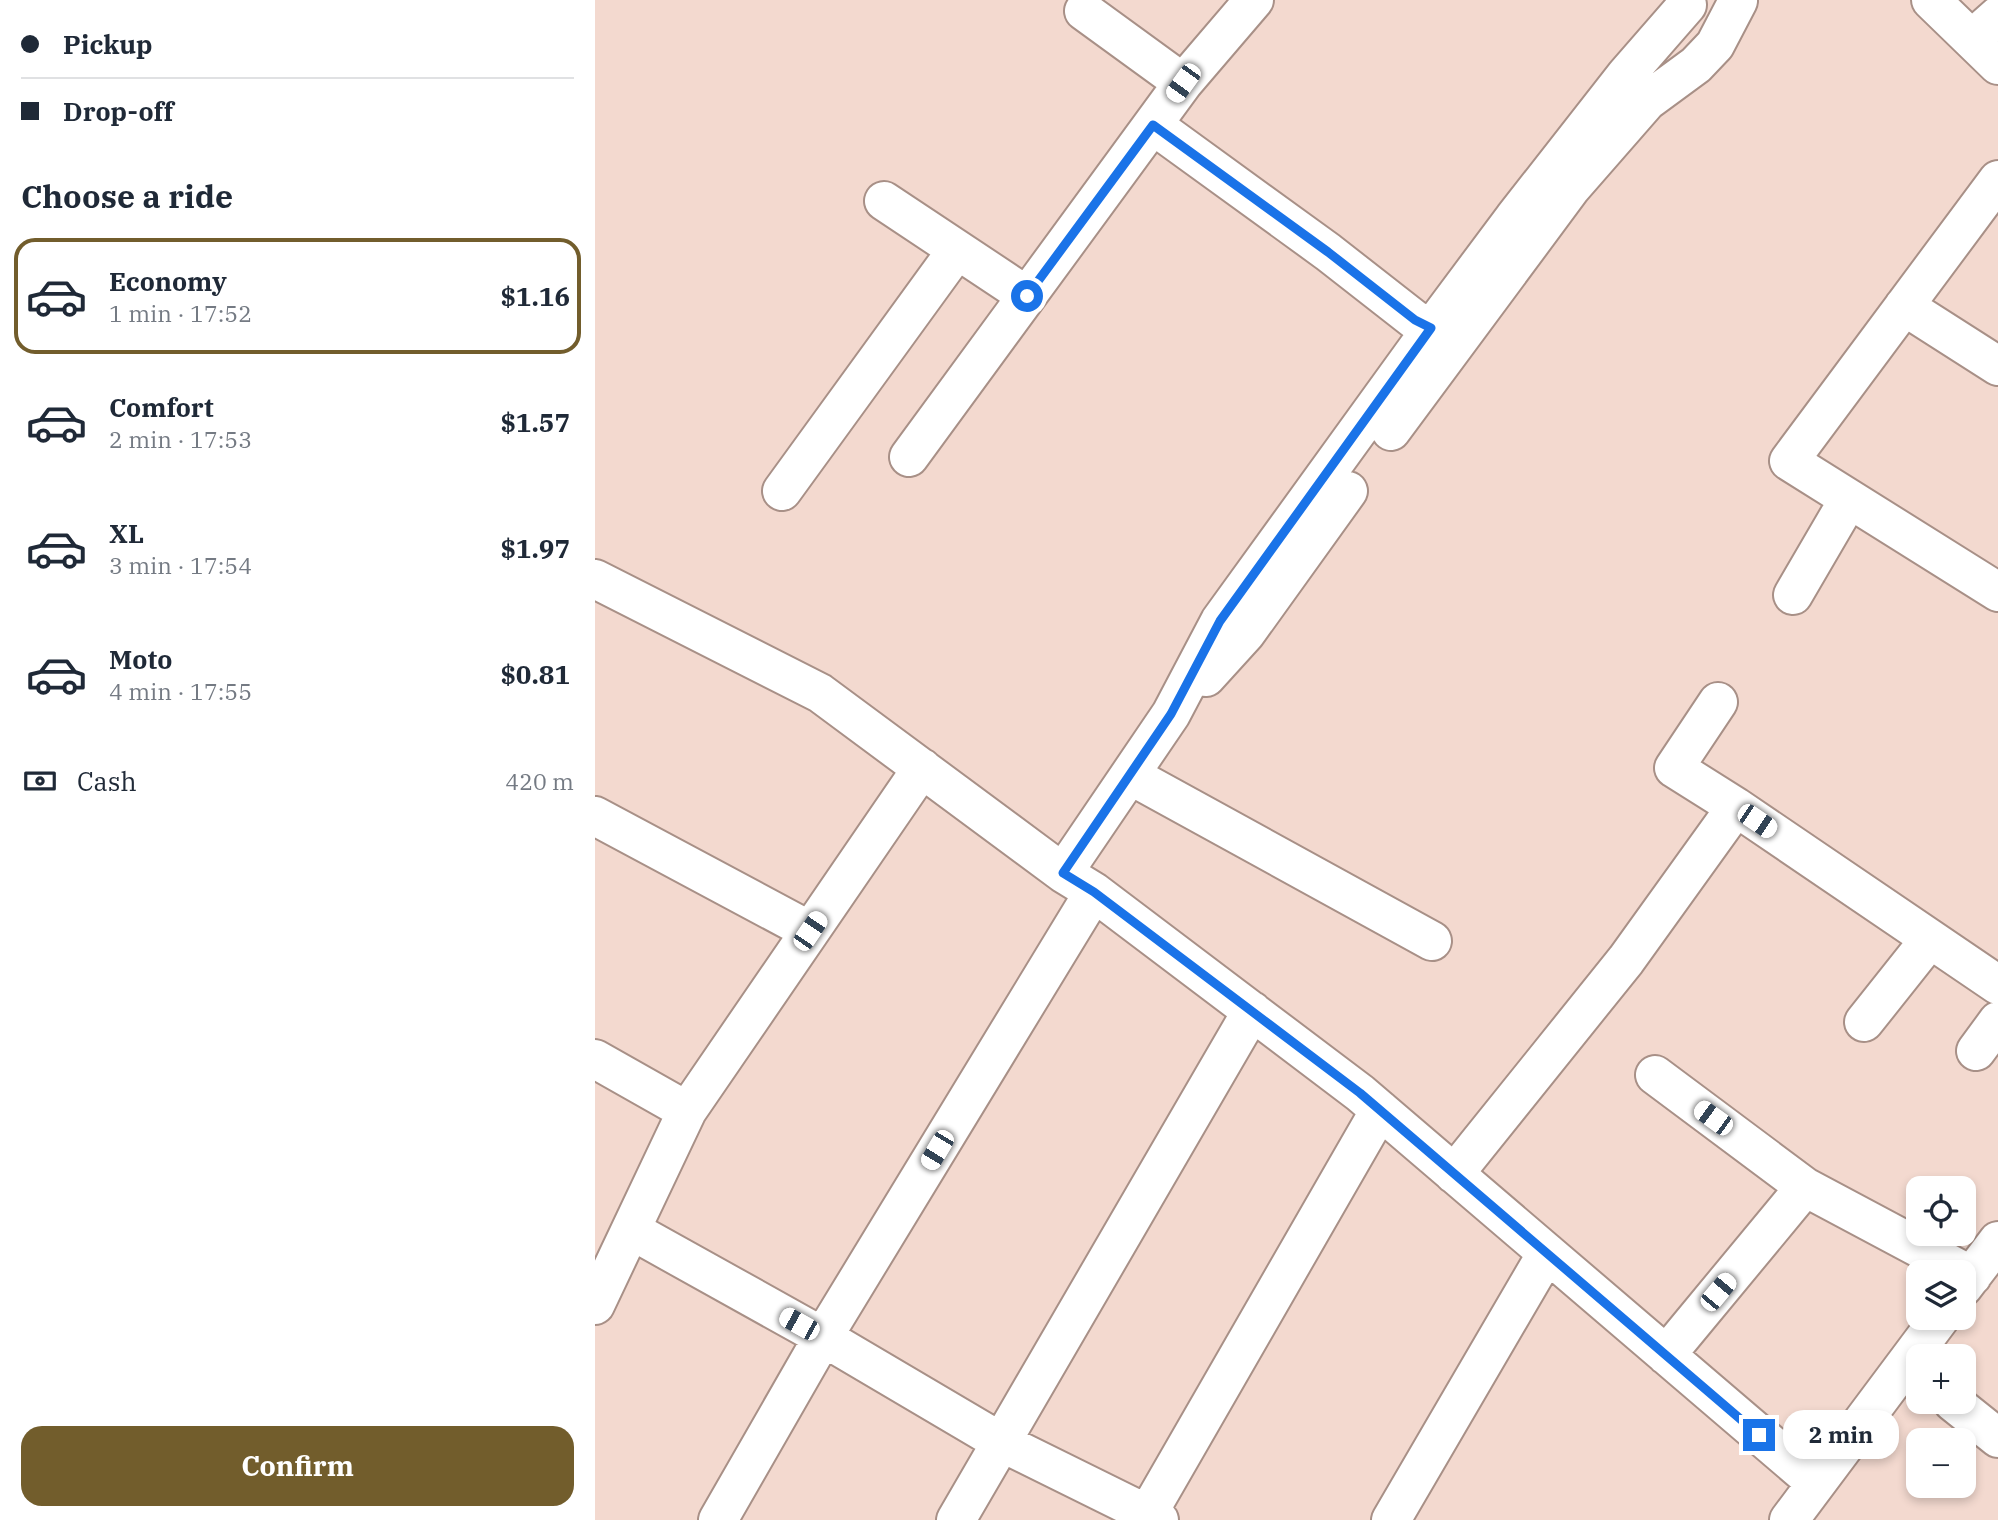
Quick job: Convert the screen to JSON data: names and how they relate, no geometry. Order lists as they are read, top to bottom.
{
  "page": {
    "banner": ["Pickup", "Drop-off"],
    "heading": "Choose a ride",
    "list": [
      {
        "name": "Economy",
        "note": "1 min · 17:52",
        "value": "$1.16"
      },
      {
        "name": "Comfort",
        "note": "2 min · 17:53",
        "value": "$1.57"
      },
      {
        "name": "XL",
        "note": "3 min · 17:54",
        "value": "$1.97"
      },
      {
        "name": "Moto",
        "note": "4 min · 17:55",
        "value": "$0.81"
      }
    ],
    "pay": ["Cash", "420 m"],
    "map_buttons": ["+", "−"],
    "bubble": "2 min",
    "buttons": "Confirm"
  }
}
